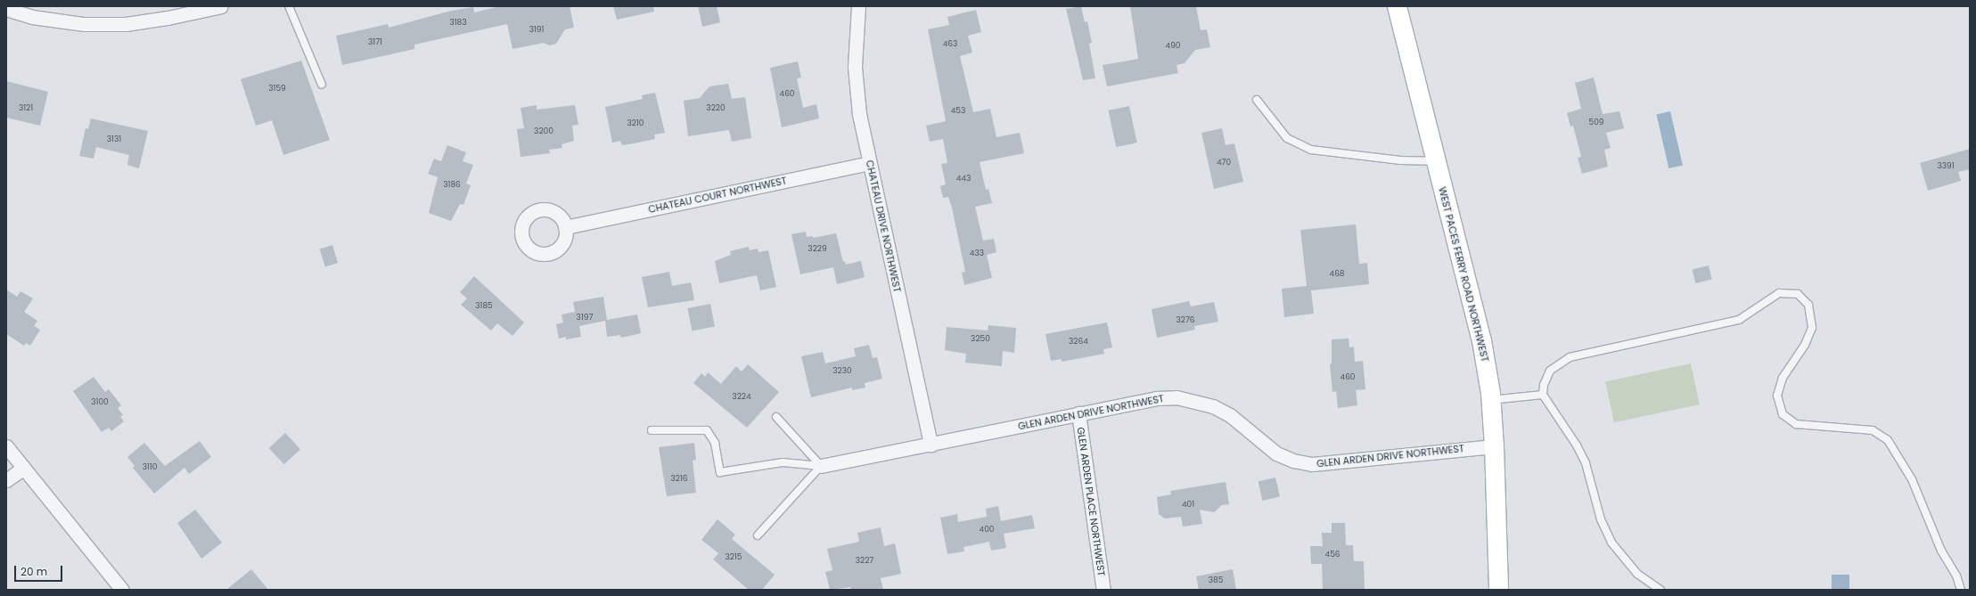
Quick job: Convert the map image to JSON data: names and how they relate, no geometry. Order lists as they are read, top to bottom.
{
  "streets": {
    "main road": ["WEST PACES FERRY ROAD NORTHWEST"],
    "street": [
      "CHATEAU COURT NORTHWEST",
      "CHATEAU DRIVE NORTHWEST",
      "GLEN ARDEN DRIVE NORTHWEST",
      "GLEN ARDEN PLACE NORTHWEST"
    ]
  },
  "crossings": [
    ["CHATEAU COURT NORTHWEST", "CHATEAU DRIVE NORTHWEST"],
    ["CHATEAU DRIVE NORTHWEST", "GLEN ARDEN DRIVE NORTHWEST"],
    ["WEST PACES FERRY ROAD NORTHWEST", "GLEN ARDEN DRIVE NORTHWEST"],
    ["GLEN ARDEN DRIVE NORTHWEST", "GLEN ARDEN PLACE NORTHWEST"]
  ],
  "house_numbers": [
    "3183",
    "3191",
    "3171",
    "463",
    "490",
    "3159",
    "460",
    "3121",
    "3220",
    "453",
    "509",
    "3210",
    "3200",
    "3131",
    "470",
    "3391",
    "443",
    "3186",
    "3229",
    "433",
    "468",
    "3185",
    "3197",
    "3276",
    "3250",
    "3264",
    "3230",
    "460",
    "3224",
    "3100",
    "3110",
    "3216",
    "401",
    "400",
    "456",
    "3215",
    "3227",
    "385"
  ],
  "scale_bar": "20 m"
}
